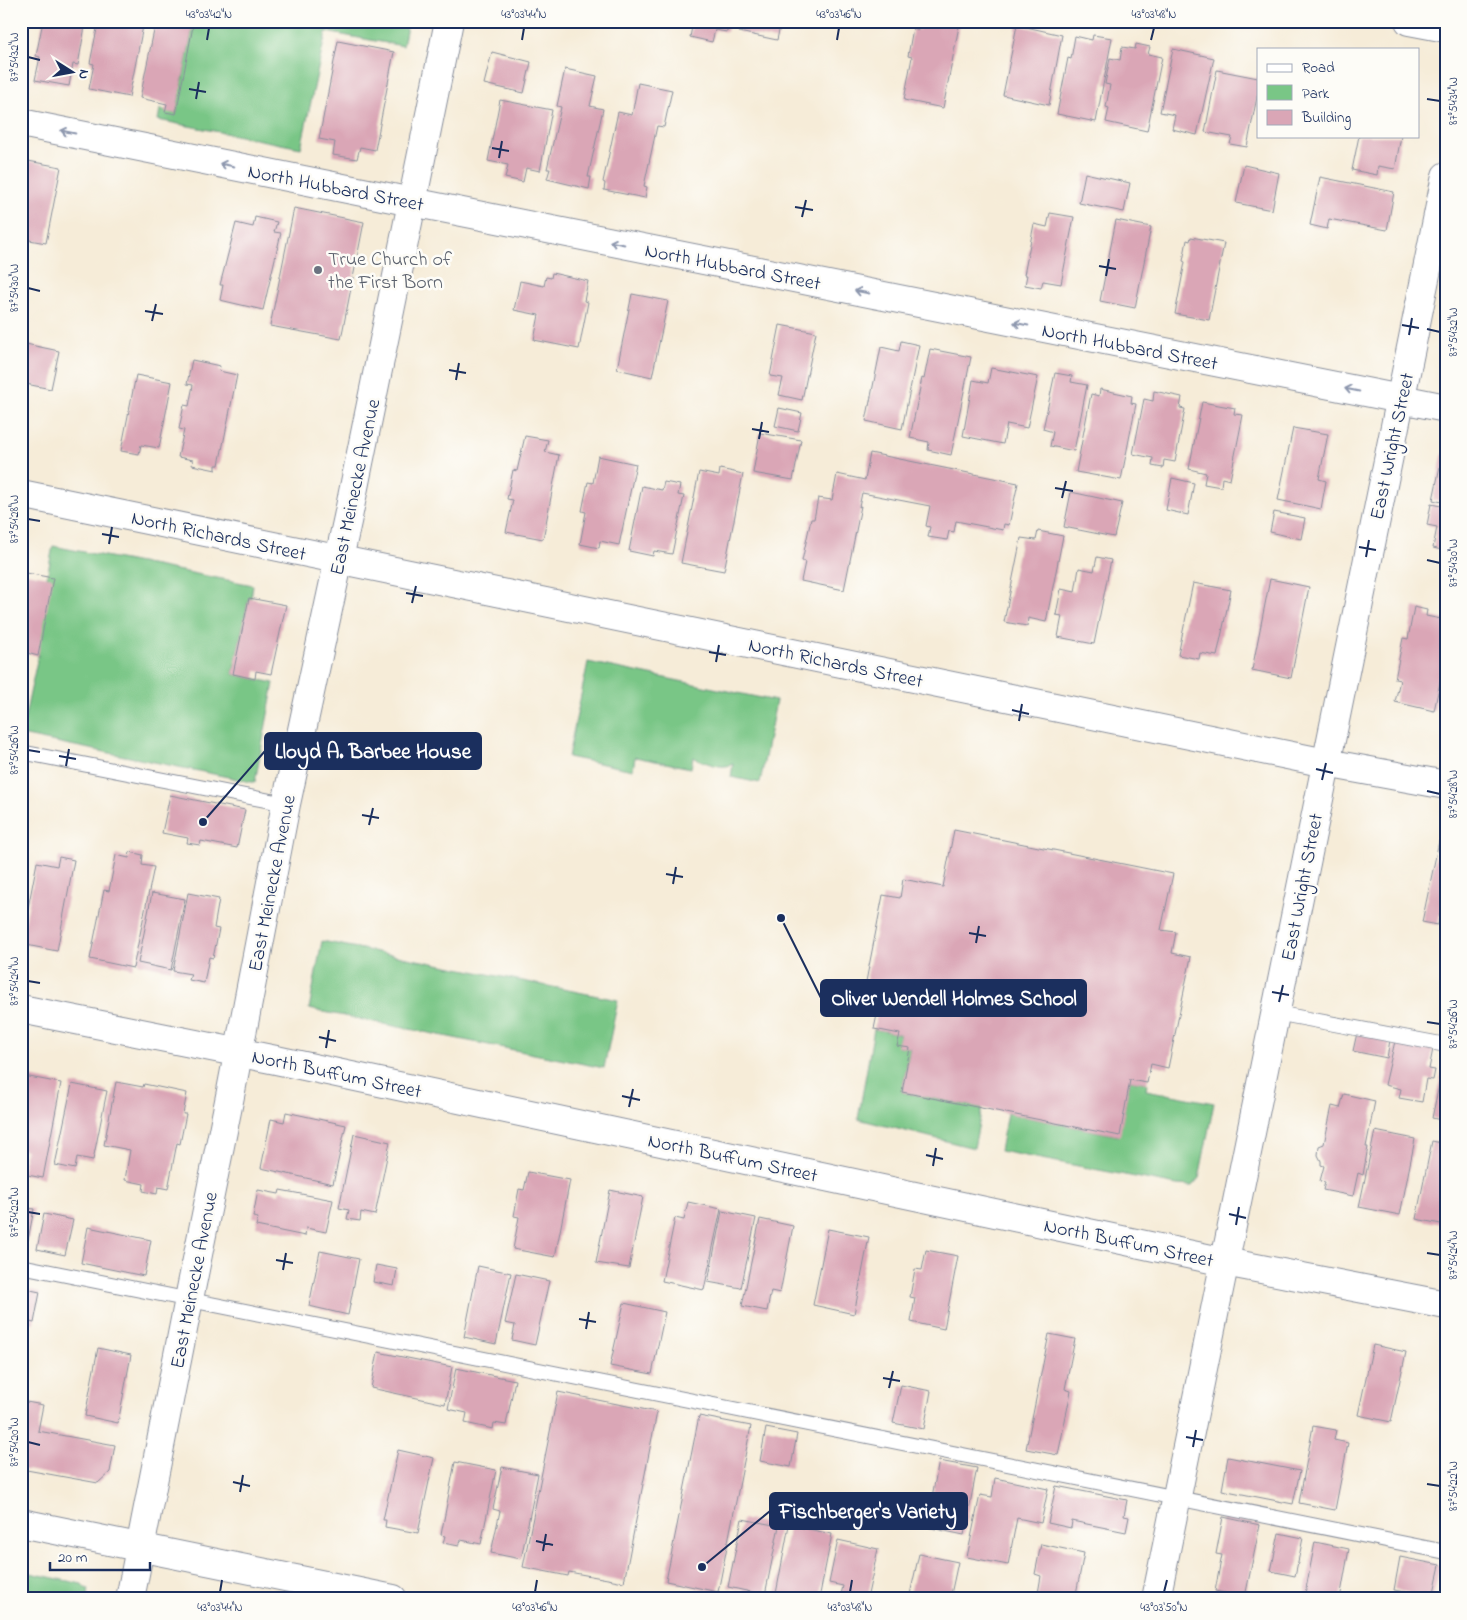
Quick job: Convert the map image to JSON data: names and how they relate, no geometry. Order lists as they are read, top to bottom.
{
  "streets": {
    "street": [
      "North Hubbard Street",
      "East Wright Street",
      "East Meinecke Avenue",
      "North Richards Street",
      "North Buffum Street"
    ]
  },
  "crossings": [
    ["North Hubbard Street", "East Wright Street"],
    ["North Hubbard Street", "East Meinecke Avenue"],
    ["East Wright Street", "North Richards Street"],
    ["East Wright Street", "North Buffum Street"],
    ["East Meinecke Avenue", "North Richards Street"],
    ["East Meinecke Avenue", "North Buffum Street"]
  ],
  "one_way": ["North Hubbard Street"],
  "places": [
    "True Church of the First Born",
    "Lloyd A. Barbee House",
    "Oliver Wendell Holmes School",
    "Fischberger's Variety"
  ],
  "legend": ["Road", "Park", "Building"],
  "scale_bar": "20 m",
  "north": "right",
  "coordinates": [
    "43°03'42\"N",
    "43°03'44\"N",
    "43°03'46\"N",
    "43°03'48\"N",
    "87°54'32\"W",
    "87°54'34\"W",
    "87°54'30\"W",
    "87°54'28\"W",
    "87°54'26\"W",
    "87°54'24\"W",
    "87°54'22\"W",
    "87°54'20\"W",
    "43°03'50\"N"
  ]
}
